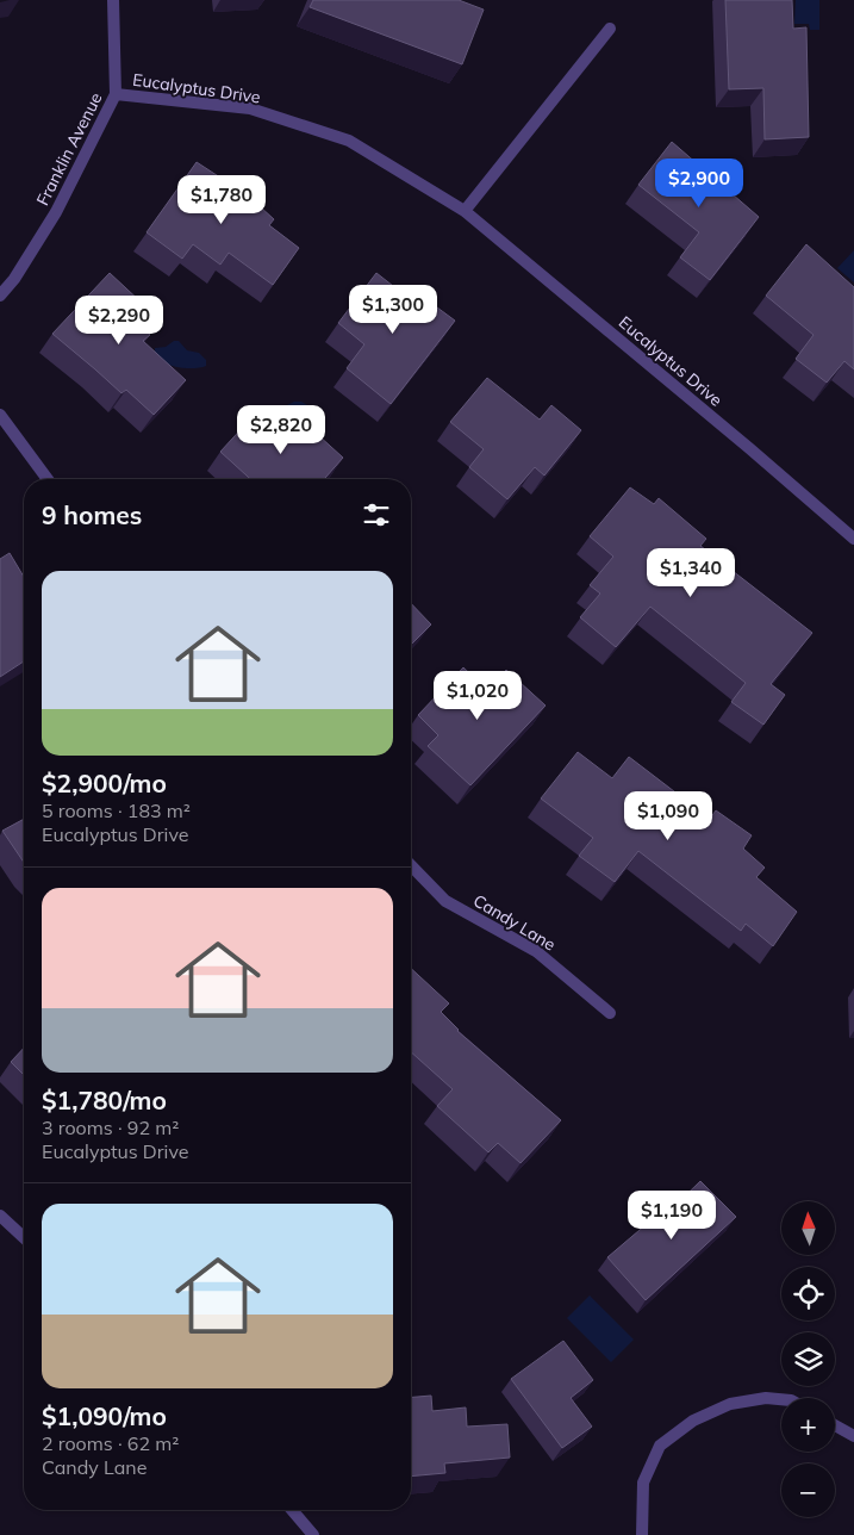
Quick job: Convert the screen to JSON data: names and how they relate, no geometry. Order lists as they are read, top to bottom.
{
  "streets": {
    "street": ["Eucalyptus Drive", "Franklin Avenue", "Candy Lane"]
  },
  "crossings": [
    ["Eucalyptus Drive", "Franklin Avenue"]
  ],
  "north": "top",
  "page": {
    "price": [
      "$2,900",
      "$1,780",
      "$1,300",
      "$2,290",
      "$2,820",
      "$1,340",
      "$1,020",
      "$1,090",
      "$1,190"
    ],
    "heading": "9 homes",
    "list": [
      {
        "name": "$2,900/mo",
        "note": "5 rooms · 183 m² · Eucalyptus Drive"
      },
      {
        "name": "$1,780/mo",
        "note": "3 rooms · 92 m² · Eucalyptus Drive"
      },
      {
        "name": "$1,090/mo",
        "note": "2 rooms · 62 m² · Candy Lane"
      }
    ],
    "map_buttons": ["+", "−"]
  }
}
